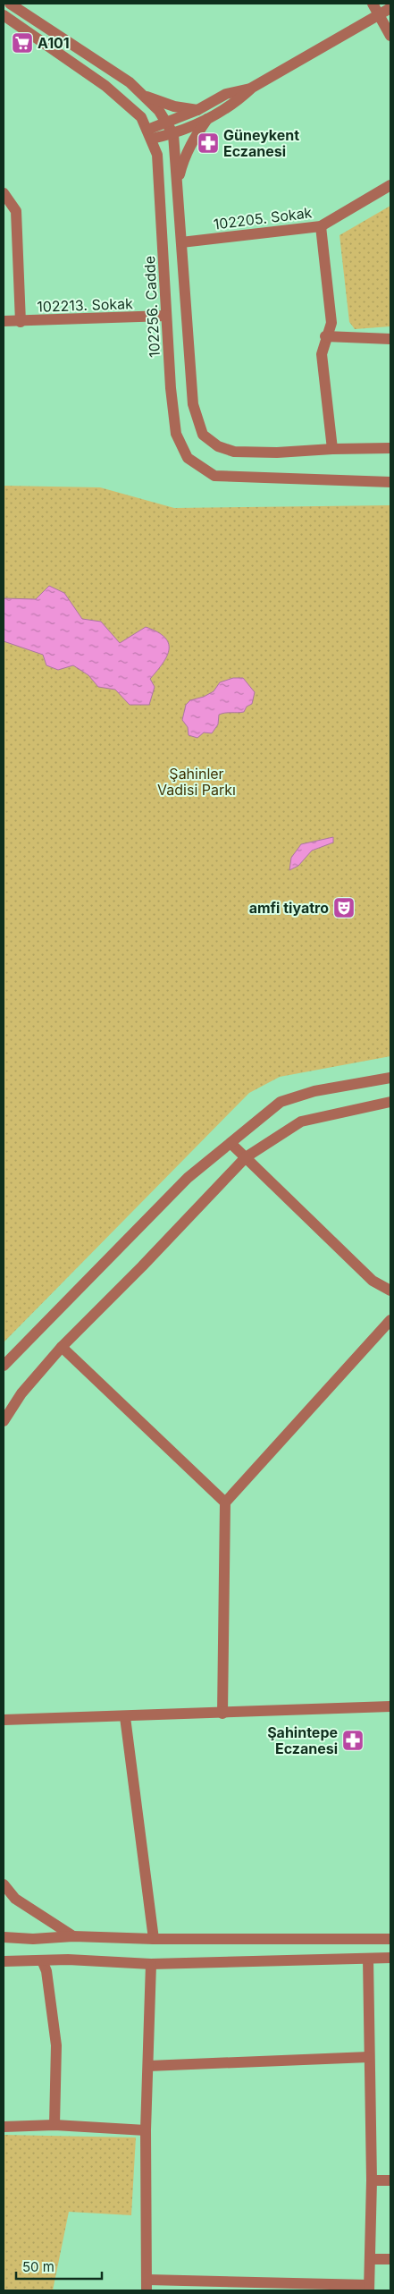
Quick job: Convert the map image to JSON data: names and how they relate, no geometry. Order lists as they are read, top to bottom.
{
  "streets": {
    "street": ["102205. Sokak", "102213. Sokak", "102256. Cadde"]
  },
  "crossings": [
    ["102213. Sokak", "102256. Cadde"]
  ],
  "parks": ["Şahinler Vadisi Parkı"],
  "places": {
    "supermarket": ["A101"],
    "pharmacy": ["Güneykent Eczanesi", "Şahintepe Eczanesi"],
    "theatre": ["amfi tiyatro"]
  },
  "scale_bar": "50 m"
}
